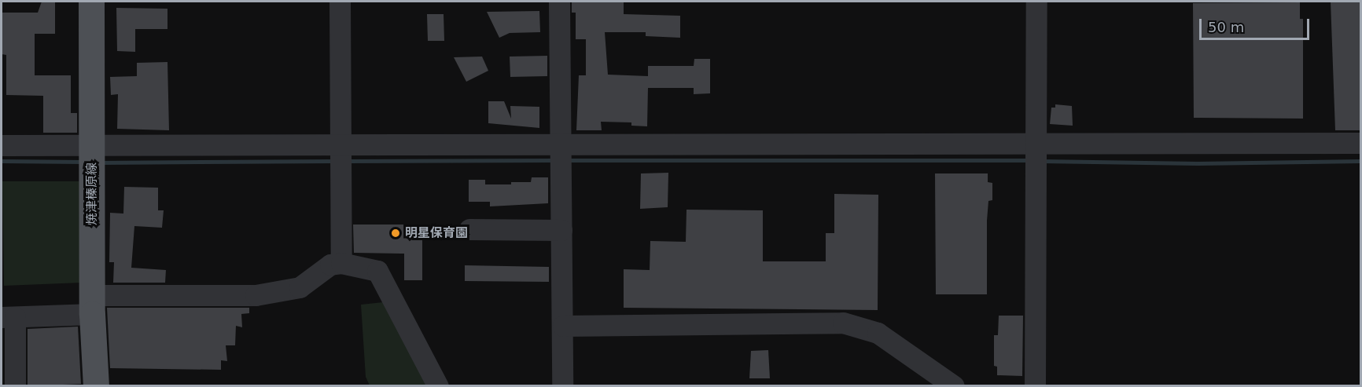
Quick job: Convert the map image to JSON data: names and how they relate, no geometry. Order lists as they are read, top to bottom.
{
  "streets": {
    "main road": ["焼津榛原線"]
  },
  "places": ["明星保育園"],
  "scale_bar": "50 m"
}
